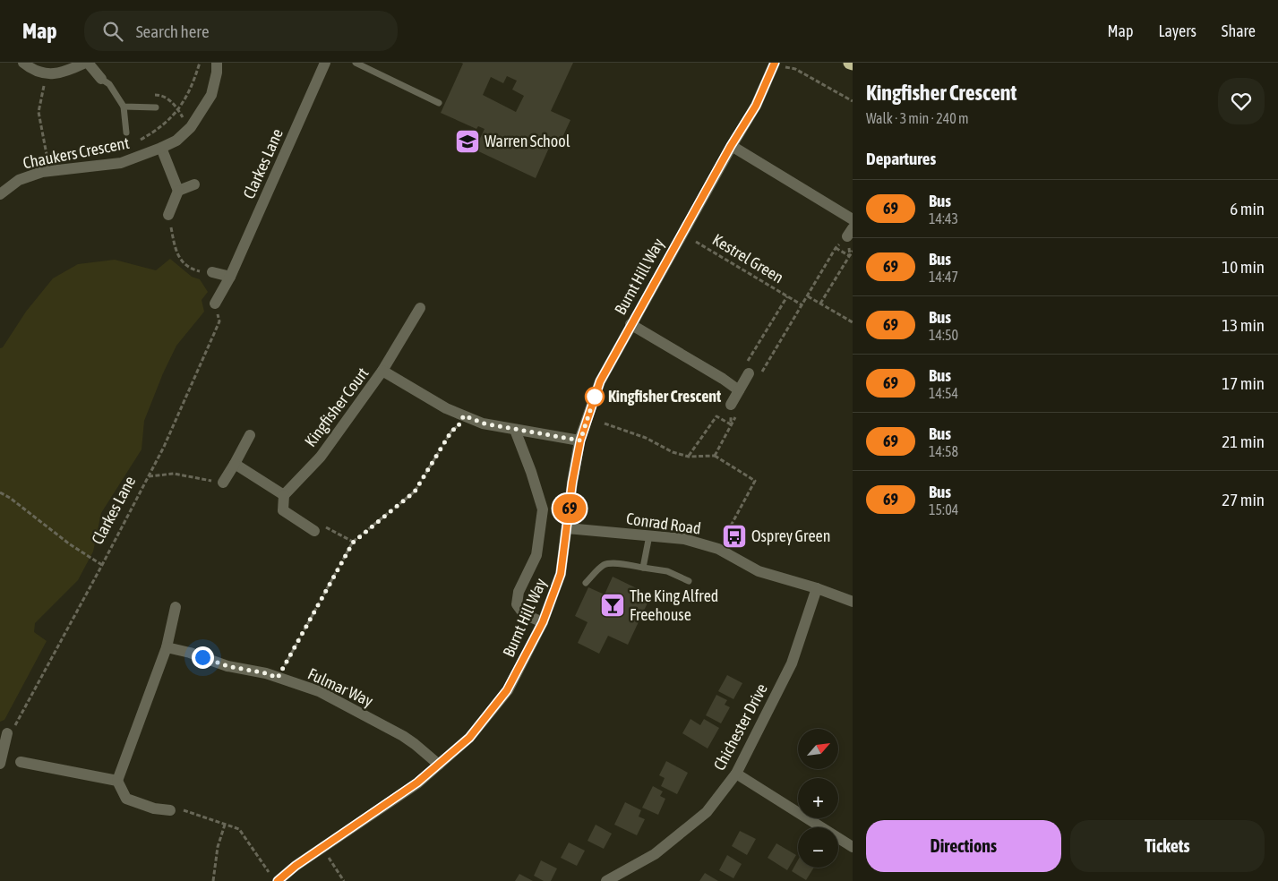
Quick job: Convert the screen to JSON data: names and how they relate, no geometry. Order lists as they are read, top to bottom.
{
  "streets": {
    "street": [
      "Chaukers Crescent",
      "Clarkes Lane",
      "Burnt Hill Way",
      "Kingfisher Court",
      "Conrad Road",
      "Fulmar Way",
      "Chichester Drive"
    ],
    "path": ["Kestrel Green"]
  },
  "crossings": [
    ["Burnt Hill Way", "Kingfisher Court"],
    ["Burnt Hill Way", "Conrad Road"],
    ["Burnt Hill Way", "Fulmar Way"],
    ["Conrad Road", "Chichester Drive"]
  ],
  "places": {
    "school or university": ["Warren School"],
    "other": ["Kingfisher Crescent"],
    "bus stop": ["Osprey Green"],
    "bar": ["The King Alfred Freehouse"]
  },
  "lines": ["bus line 69"],
  "north": "top right",
  "page": {
    "header": "Map",
    "search": "Search here",
    "nav": ["Map", "Layers", "Share"],
    "on_map": "69",
    "heading": [
      ["Kingfisher Crescent", "Walk · 3 min · 240 m"],
      "Departures"
    ],
    "list": [
      {
        "mark": "69",
        "name": "Bus",
        "note": "14:43",
        "value": "6 min"
      },
      {
        "mark": "69",
        "name": "Bus",
        "note": "14:47",
        "value": "10 min"
      },
      {
        "mark": "69",
        "name": "Bus",
        "note": "14:50",
        "value": "13 min"
      },
      {
        "mark": "69",
        "name": "Bus",
        "note": "14:54",
        "value": "17 min"
      },
      {
        "mark": "69",
        "name": "Bus",
        "note": "14:58",
        "value": "21 min"
      },
      {
        "mark": "69",
        "name": "Bus",
        "note": "15:04",
        "value": "27 min"
      }
    ],
    "map_buttons": ["+", "−"],
    "buttons": ["Directions", "Tickets"]
  }
}
